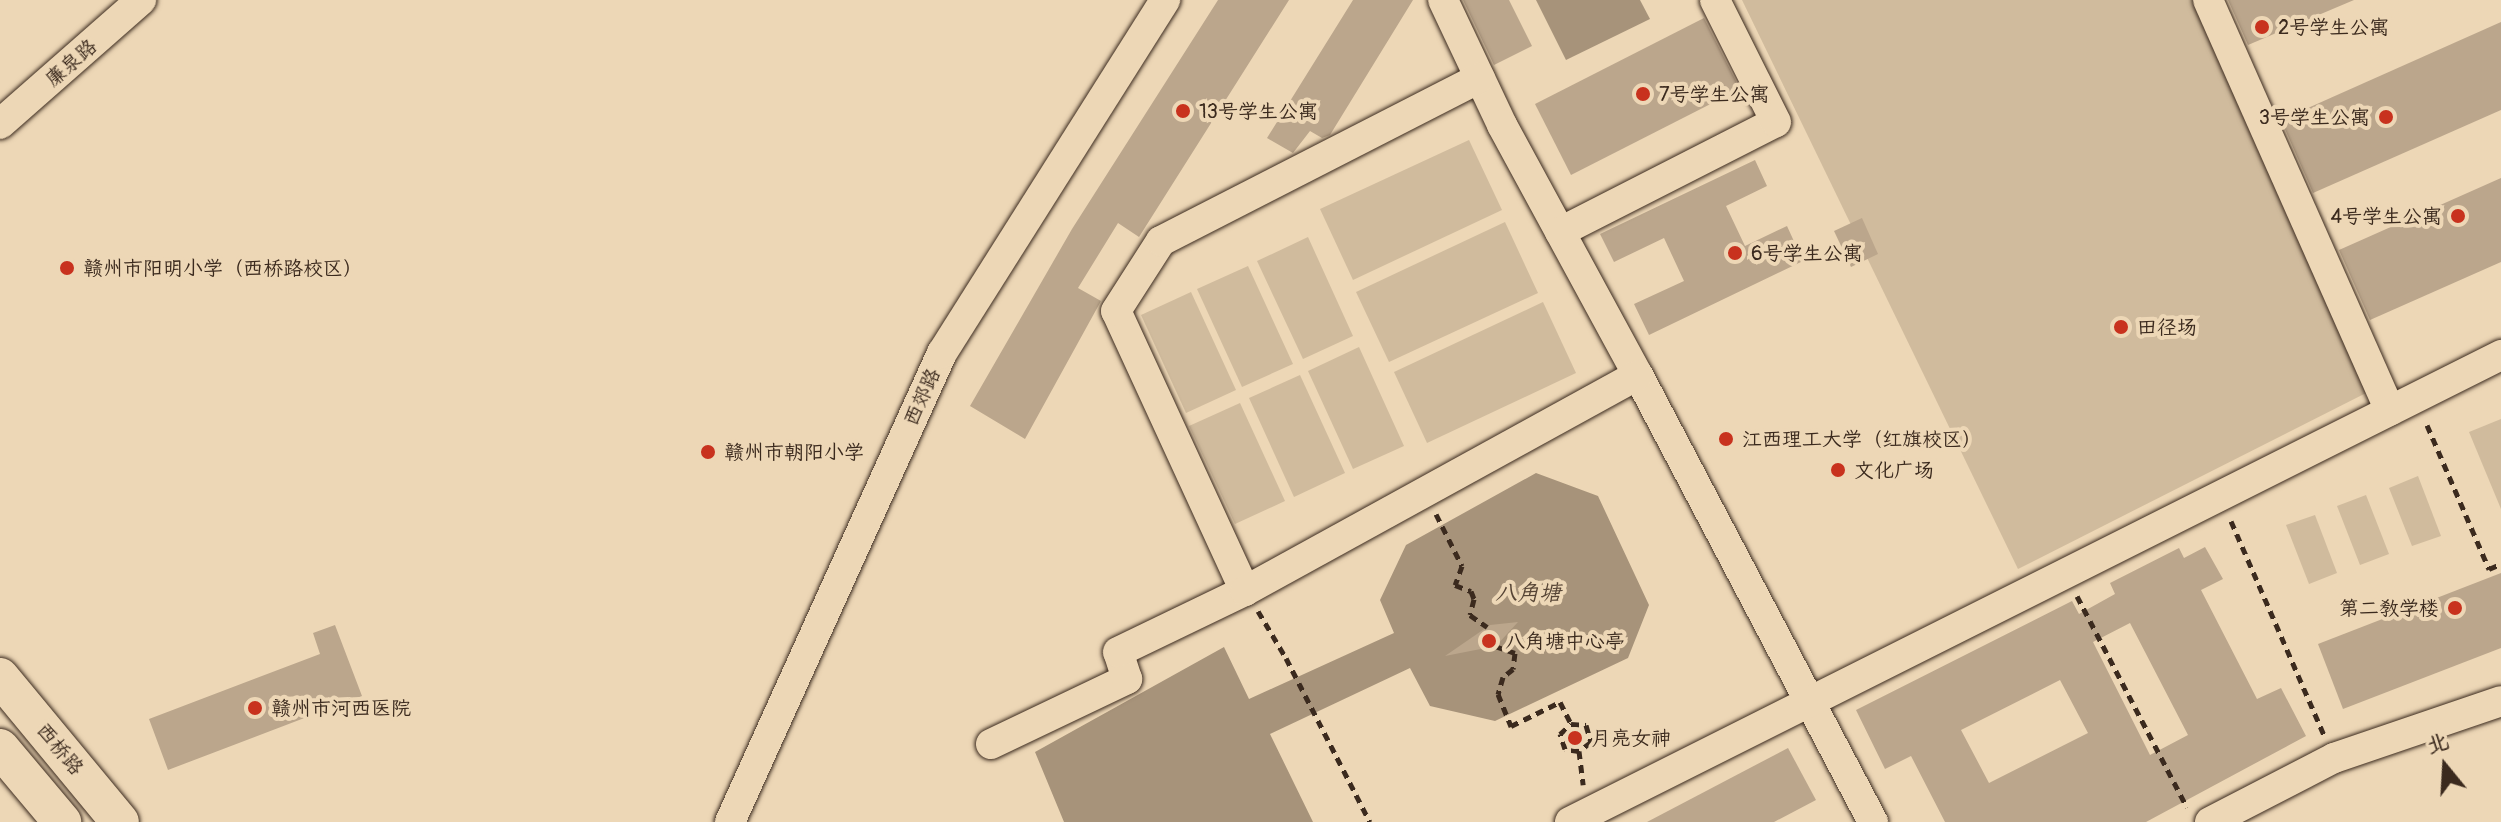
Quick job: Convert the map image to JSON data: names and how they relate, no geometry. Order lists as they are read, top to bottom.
{
  "streets": {
    "main road": ["西桥路"],
    "street": ["廉泉路", "西郊路"]
  },
  "water": ["八角塘"],
  "places": [
    "2号学生公寓",
    "7号学生公寓",
    "13号学生公寓",
    "3号学生公寓",
    "4号学生公寓",
    "6号学生公寓",
    "赣州市阳明小学（西桥路校区）",
    "田径场",
    "江西理工大学（红旗校区）",
    "赣州市朝阳小学",
    "文化广场",
    "第二教学楼",
    "八角塘中心亭",
    "赣州市河西医院",
    "月亮女神"
  ],
  "north": "top"
}
